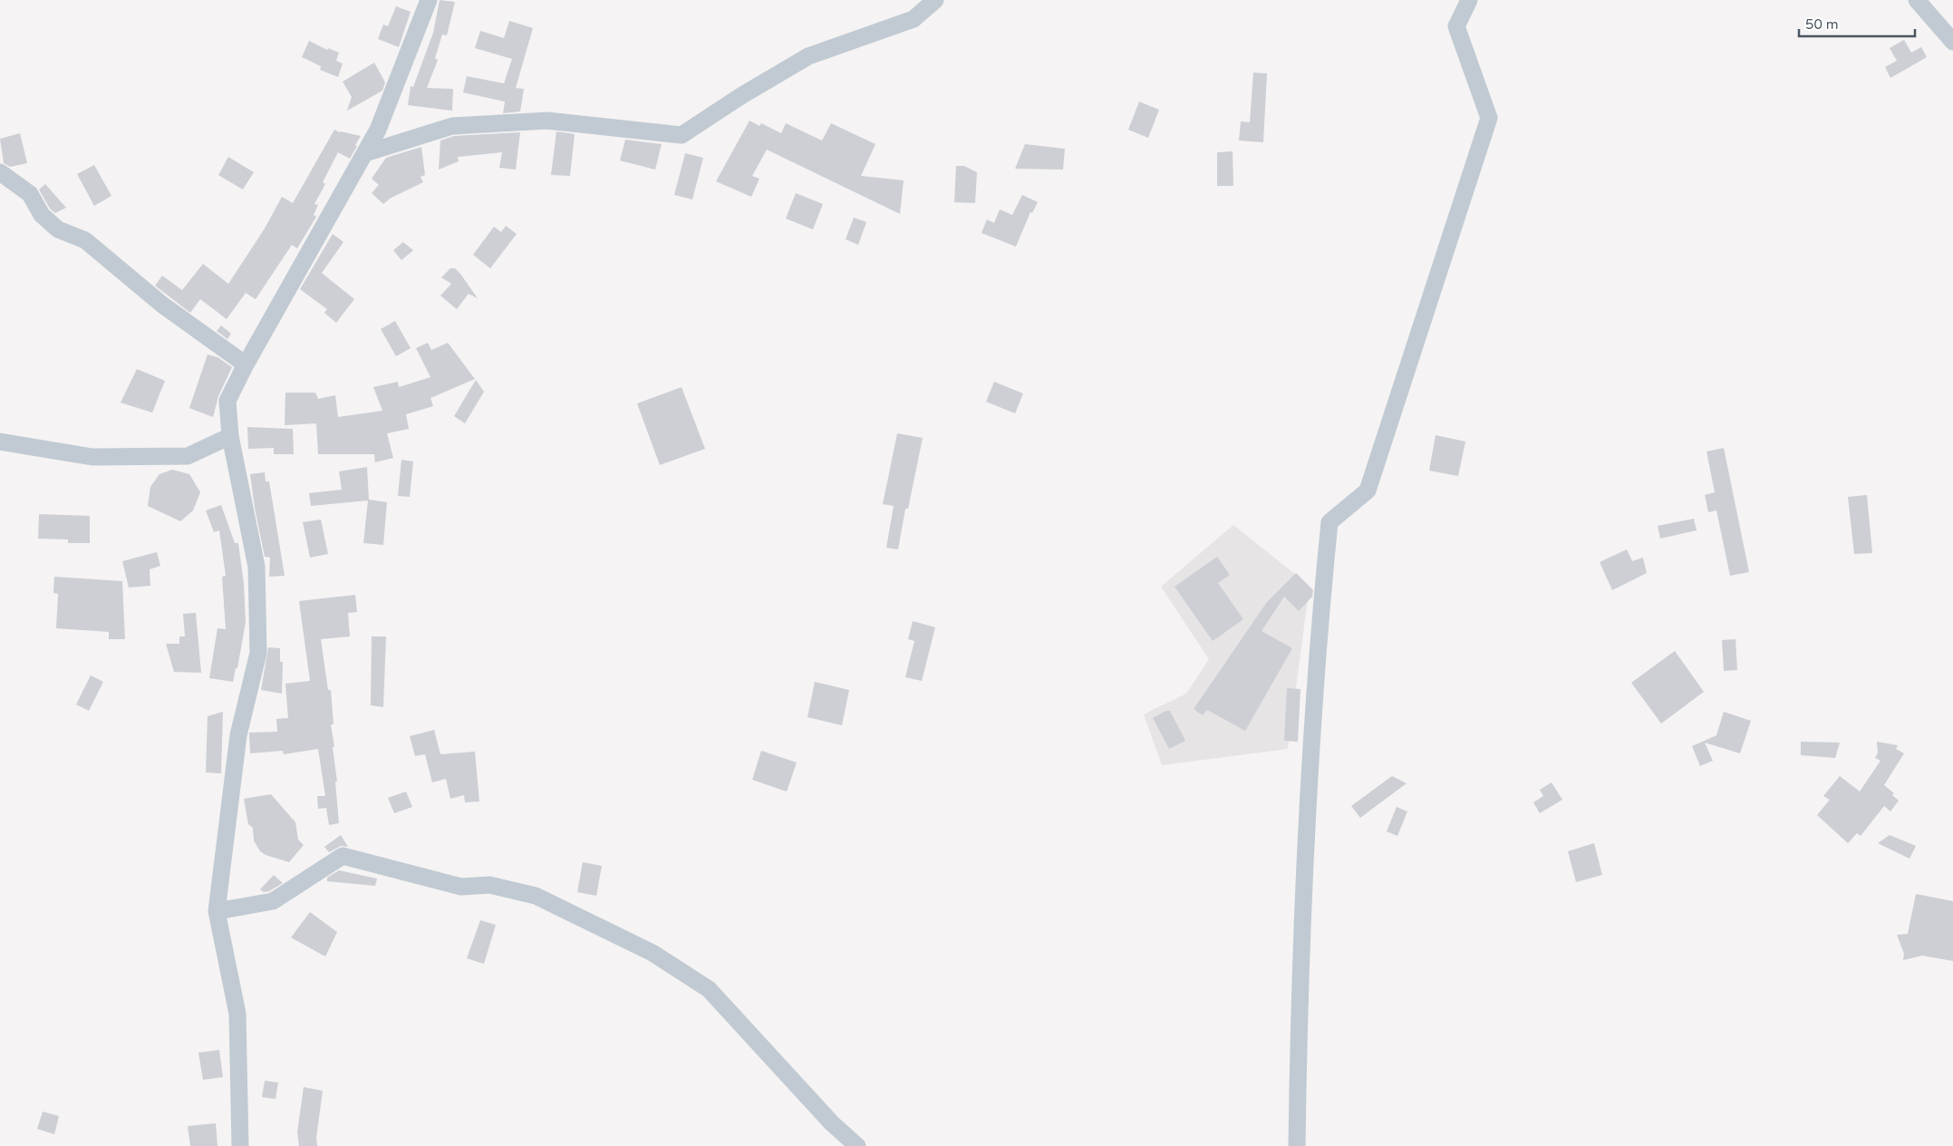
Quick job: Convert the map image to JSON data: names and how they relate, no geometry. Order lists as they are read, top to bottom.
{
  "scale_bar": "50 m"
}
